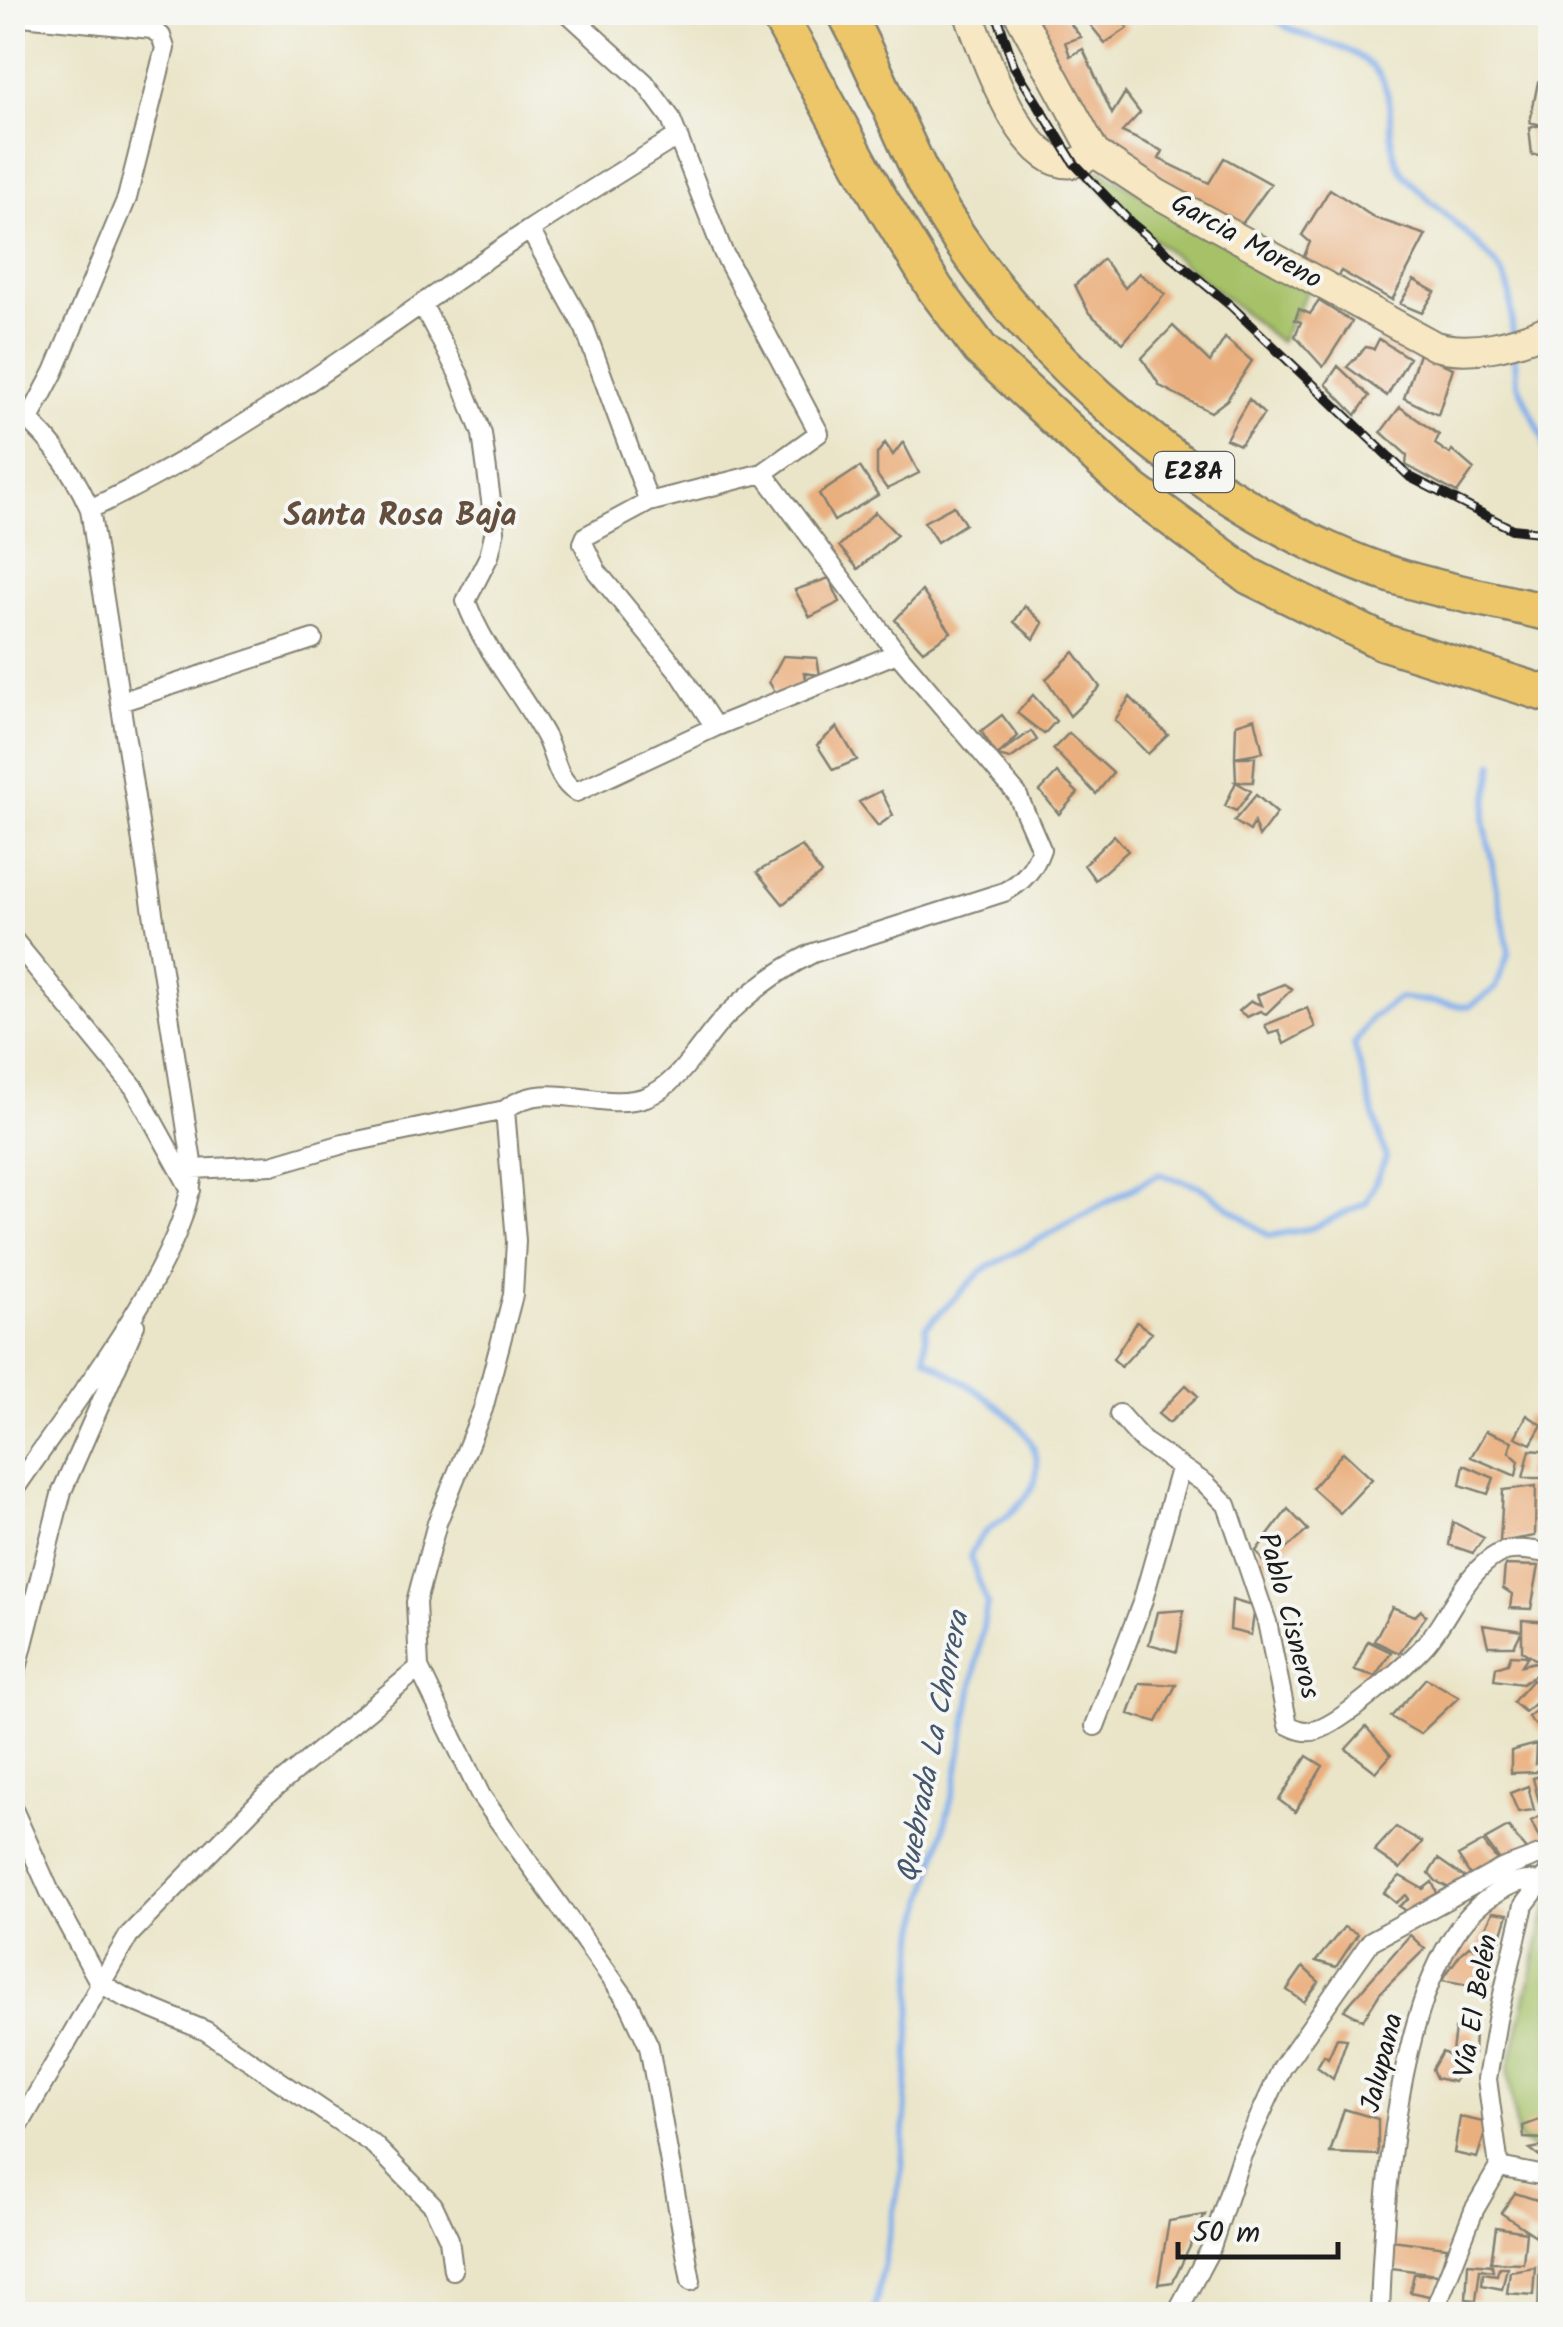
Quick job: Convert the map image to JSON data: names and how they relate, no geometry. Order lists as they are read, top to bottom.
{
  "streets": {
    "highway": ["E28A"],
    "street": [
      "Garcia Moreno",
      "Pablo Cisneros",
      "Vía El Belén",
      "Jalupana"
    ]
  },
  "crossings": [
    ["Vía El Belén", "Jalupana"]
  ],
  "districts": ["Santa Rosa Baja"],
  "water": ["Quebrada La Chorrera"],
  "scale_bar": "50 m"
}
